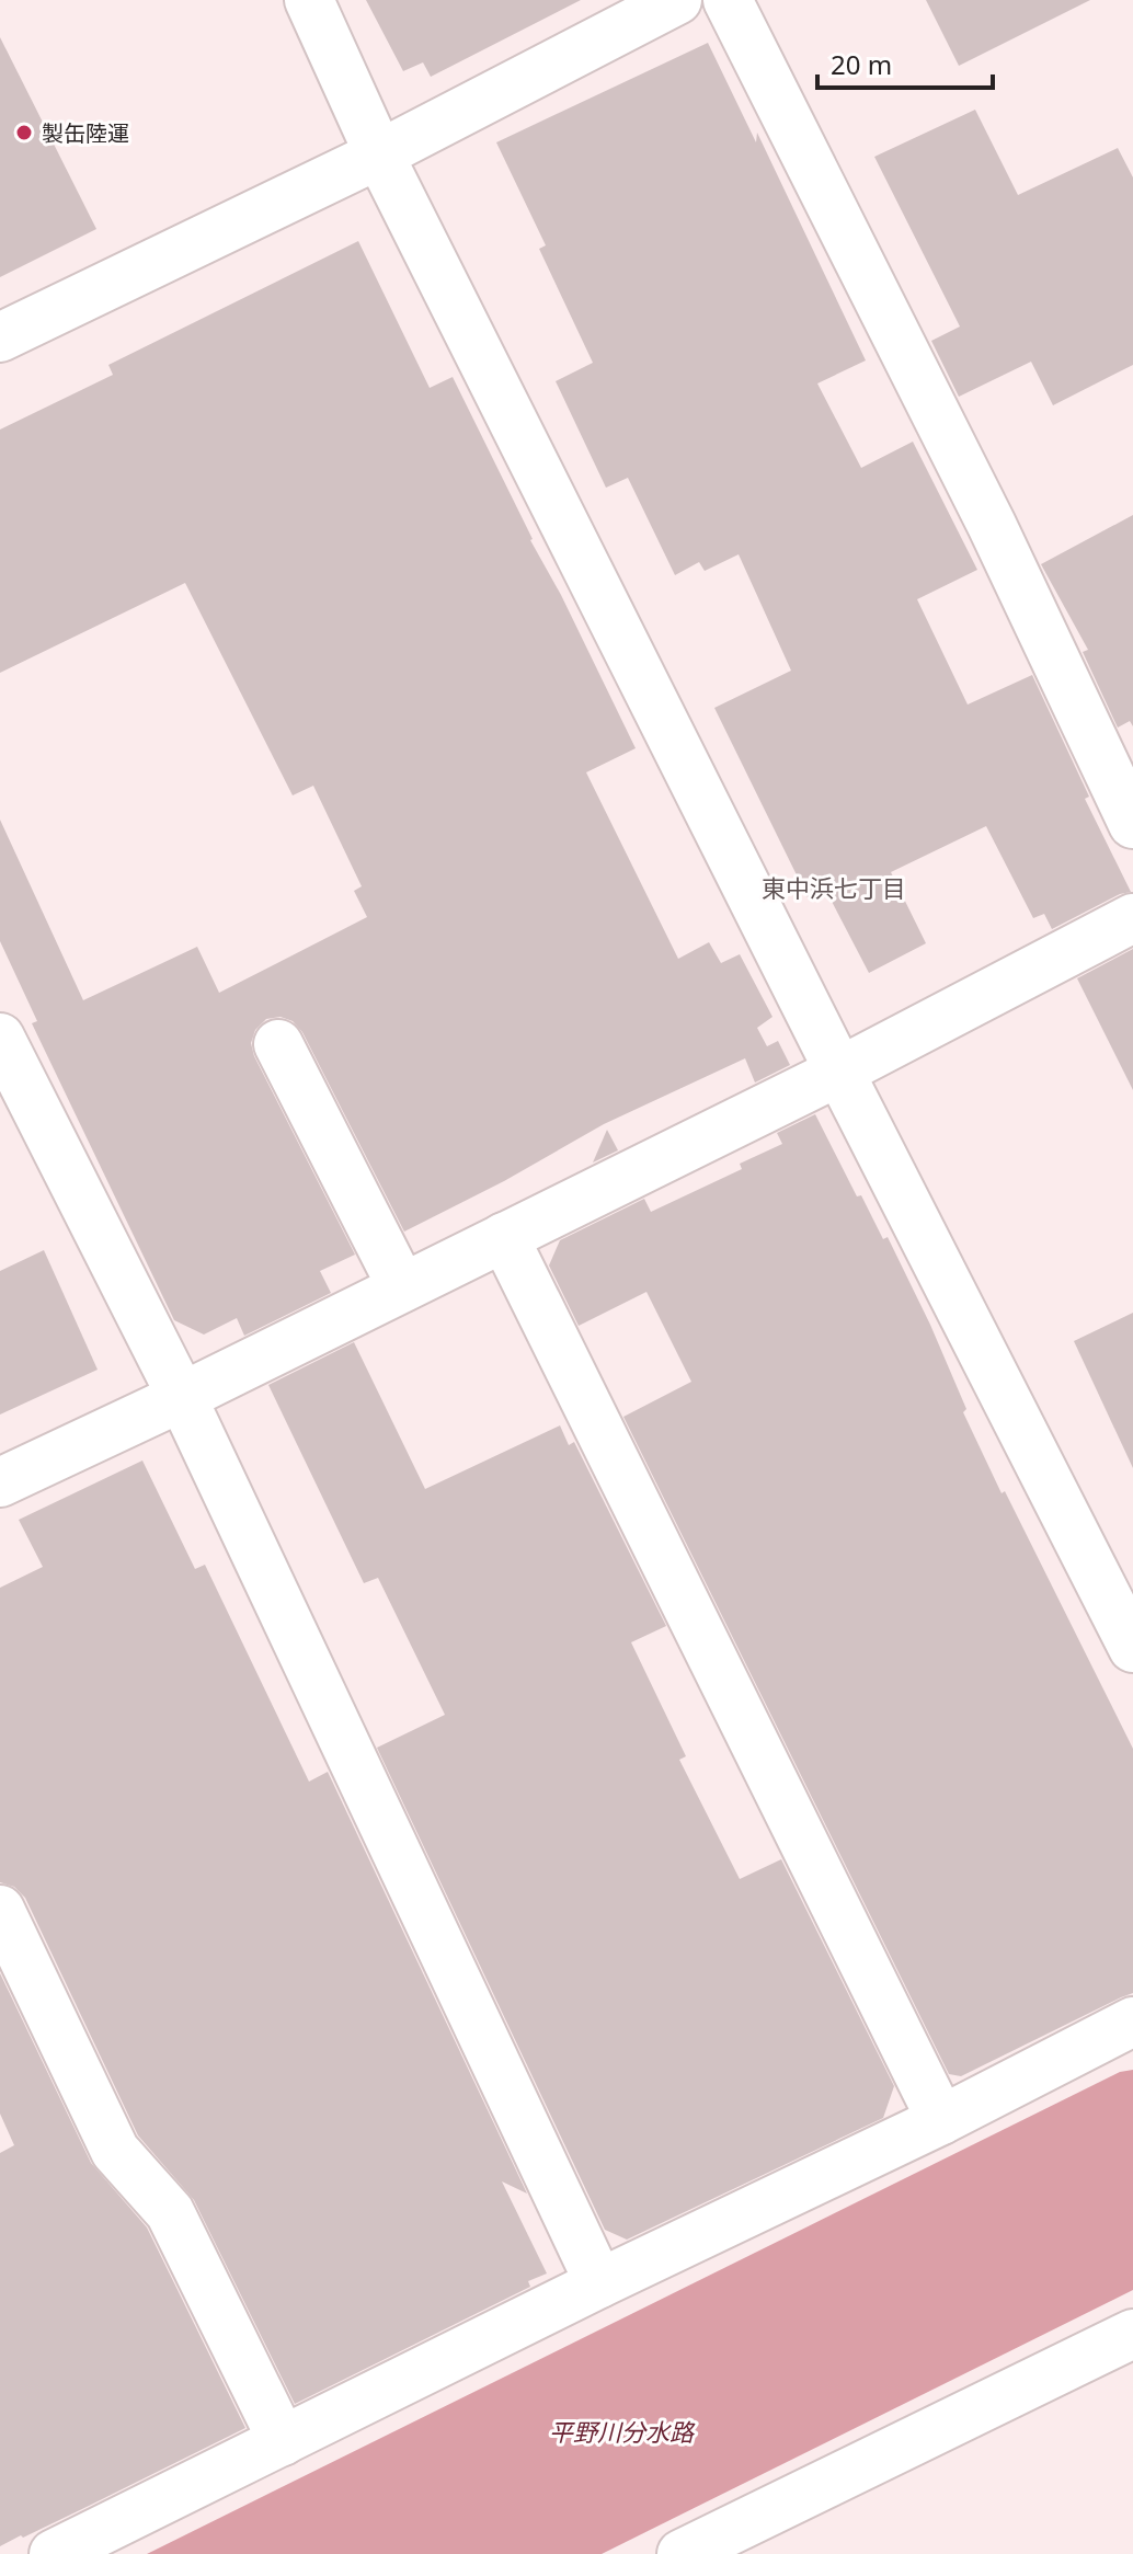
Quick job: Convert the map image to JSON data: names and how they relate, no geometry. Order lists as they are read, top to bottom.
{
  "districts": ["東中浜七丁目"],
  "water": ["平野川分水路"],
  "places": ["製缶陸運"],
  "scale_bar": "20 m"
}
